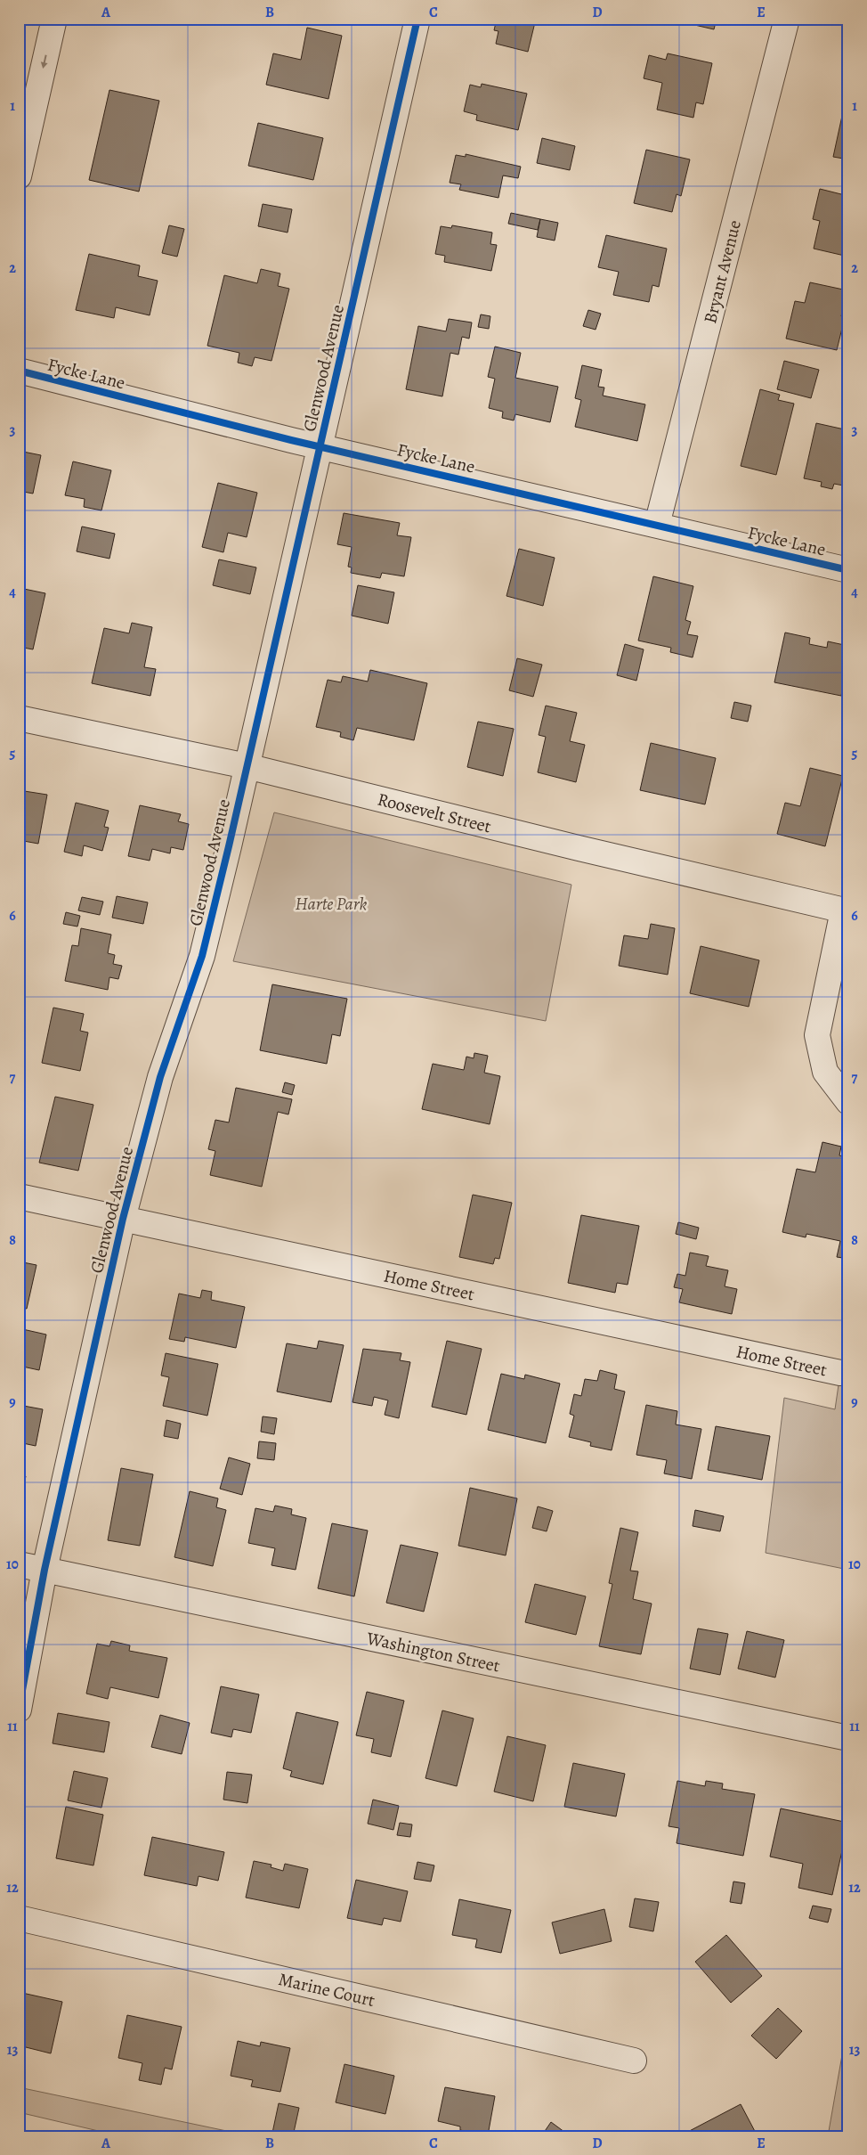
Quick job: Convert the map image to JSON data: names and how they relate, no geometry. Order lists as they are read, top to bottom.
{
  "streets": {
    "street": [
      "Bryant Avenue",
      "Glenwood Avenue",
      "Fycke Lane",
      "Roosevelt Street",
      "Home Street",
      "Washington Street",
      "Marine Court"
    ]
  },
  "crossings": [
    ["Bryant Avenue", "Fycke Lane"],
    ["Glenwood Avenue", "Fycke Lane"],
    ["Glenwood Avenue", "Roosevelt Street"],
    ["Glenwood Avenue", "Home Street"],
    ["Glenwood Avenue", "Washington Street"]
  ],
  "parks": ["Harte Park"],
  "grid": {
    "columns": [
      "A",
      "B",
      "C",
      "D",
      "E"
    ],
    "rows": [
      "1",
      "2",
      "3",
      "4",
      "5",
      "6",
      "7",
      "8",
      "9",
      "10",
      "11",
      "12",
      "13"
    ]
  }
}
